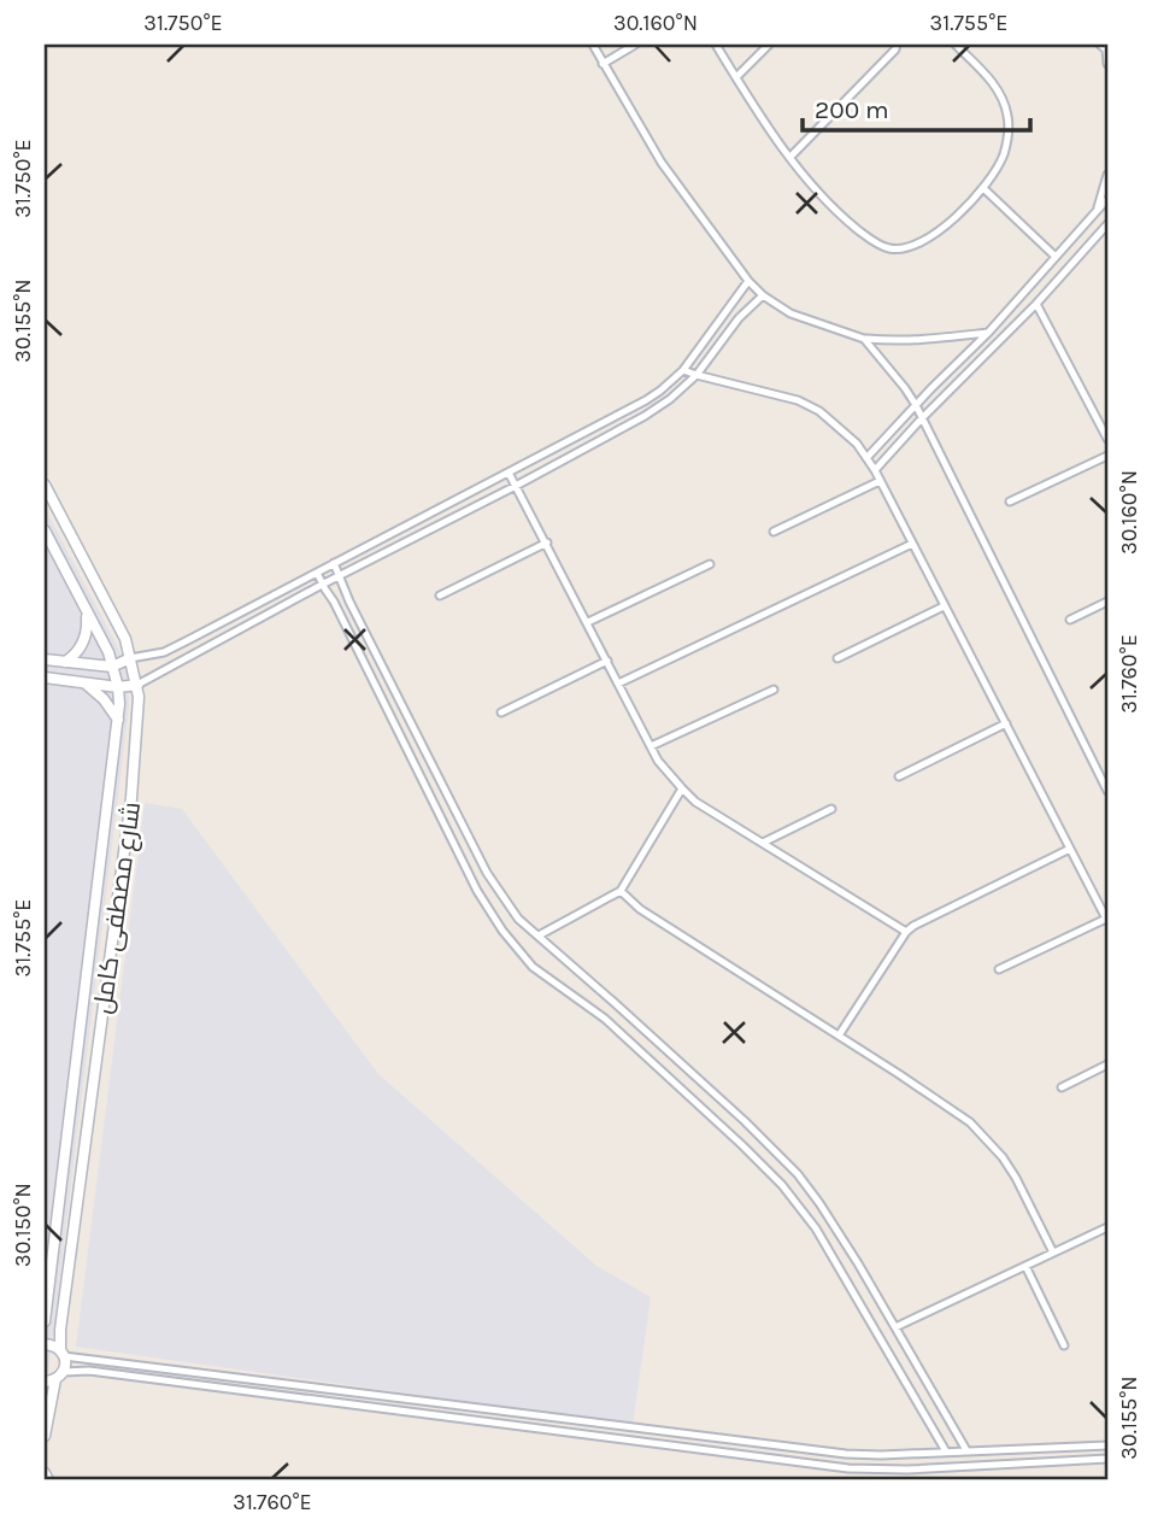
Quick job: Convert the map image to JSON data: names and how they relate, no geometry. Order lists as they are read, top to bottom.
{
  "streets": {
    "street": ["شارع مصطفى كامل"]
  },
  "scale_bar": "200 m",
  "coordinates": [
    "31.750°E",
    "30.160°N",
    "31.755°E",
    "30.155°N",
    "31.760°E",
    "30.150°N"
  ]
}
